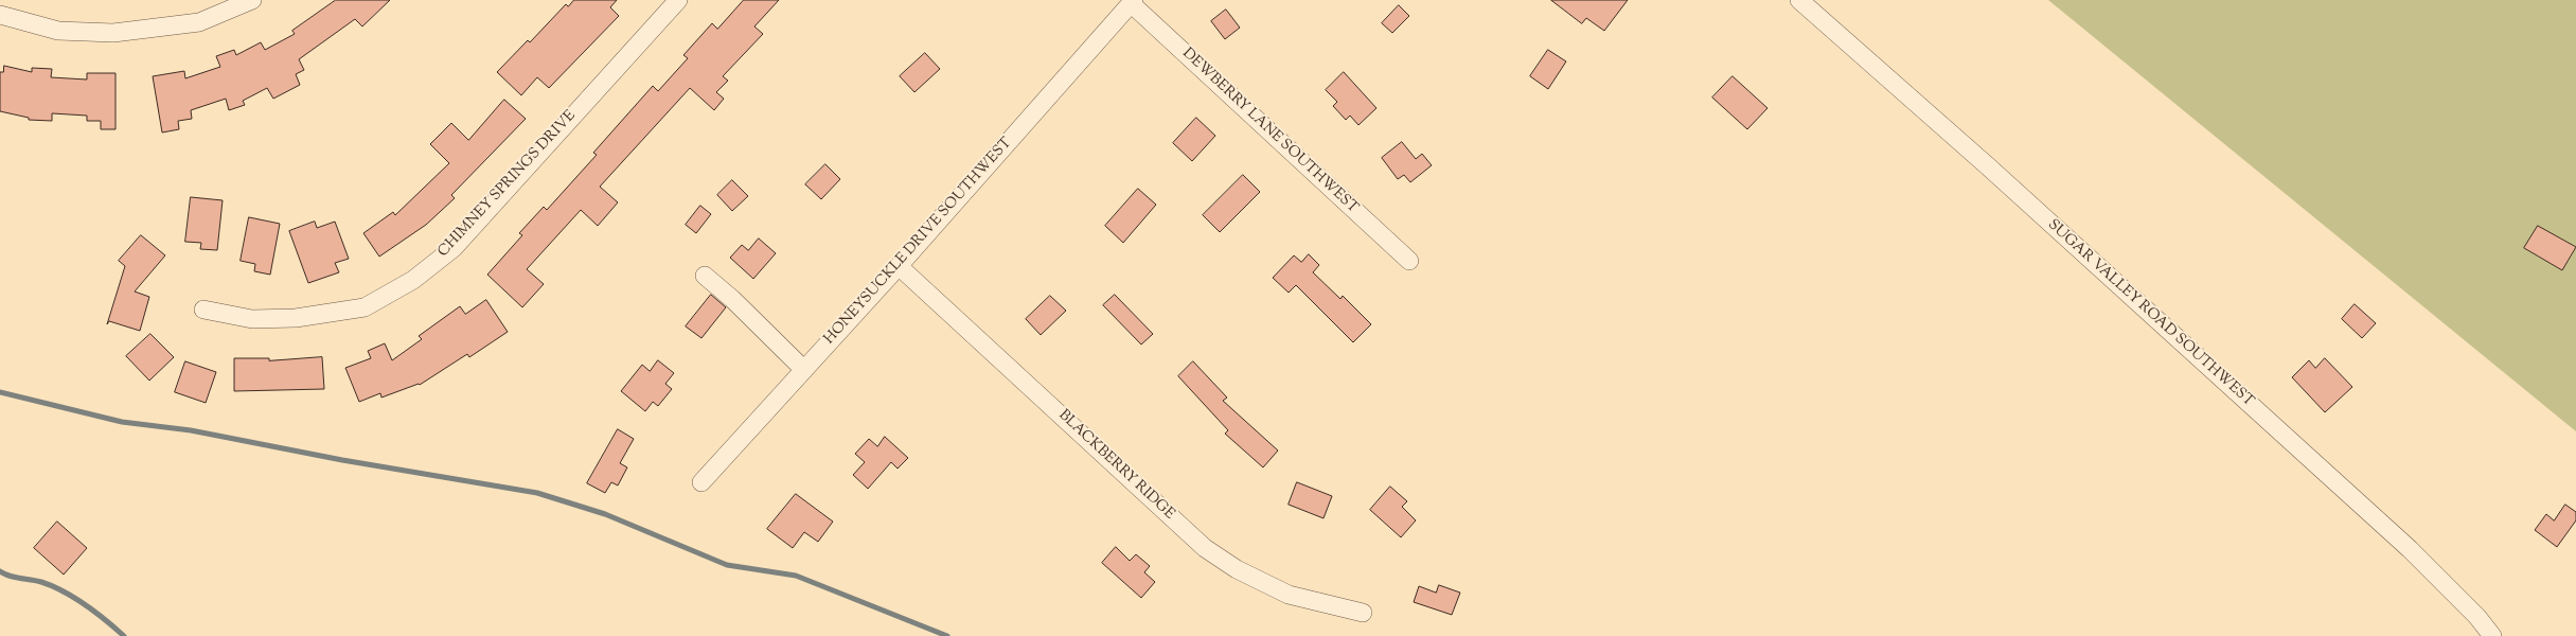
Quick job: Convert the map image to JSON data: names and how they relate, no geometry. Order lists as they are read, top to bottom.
{
  "streets": {
    "street": [
      "DEWBERRY LANE SOUTHWEST",
      "CHIMNEY SPRINGS DRIVE",
      "HONEYSUCKLE DRIVE SOUTHWEST",
      "SUGAR VALLEY ROAD SOUTHWEST",
      "BLACKBERRY RIDGE"
    ]
  },
  "crossings": [
    ["DEWBERRY LANE SOUTHWEST", "HONEYSUCKLE DRIVE SOUTHWEST"],
    ["HONEYSUCKLE DRIVE SOUTHWEST", "BLACKBERRY RIDGE"]
  ]
}
